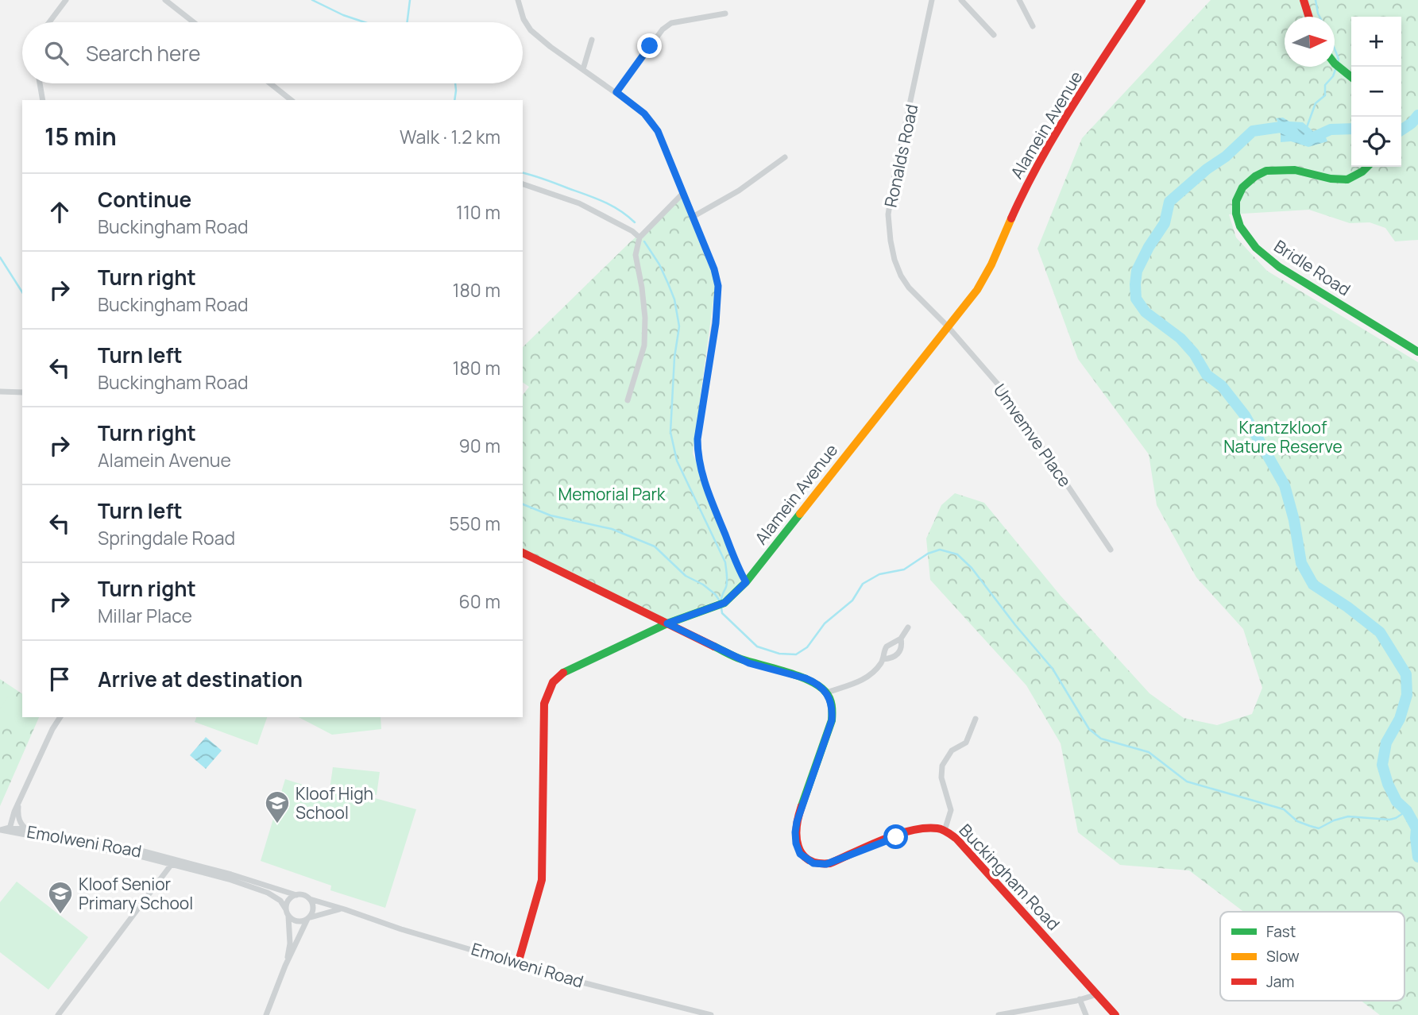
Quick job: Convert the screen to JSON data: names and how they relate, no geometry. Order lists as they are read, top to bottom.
{
  "streets": {
    "street": [
      "Alamein Avenue",
      "Ronalds Road",
      "Bridle Road",
      "Umvemve Place",
      "Emolweni Road",
      "Buckingham Road"
    ]
  },
  "crossings": [
    ["Alamein Avenue", "Ronalds Road"],
    ["Alamein Avenue", "Umvemve Place"],
    ["Alamein Avenue", "Emolweni Road"],
    ["Ronalds Road", "Umvemve Place"]
  ],
  "parks": ["Krantzkloof Nature Reserve", "Memorial Park"],
  "places": {
    "school or university": ["Kloof High School", "Kloof Senior Primary School"]
  },
  "legend": ["Fast", "Slow", "Jam"],
  "north": "right",
  "page": {
    "map_buttons": ["+", "−"],
    "search": "Search here",
    "heading": ["15 min", "Walk · 1.2 km"],
    "list": [
      ["Continue", "Buckingham Road", "110 m"],
      ["Turn right", "Buckingham Road", "180 m"],
      ["Turn left", "Buckingham Road", "180 m"],
      ["Turn right", "Alamein Avenue", "90 m"],
      ["Turn left", "Springdale Road", "550 m"],
      ["Turn right", "Millar Place", "60 m"],
      "Arrive at destination"
    ]
  }
}
